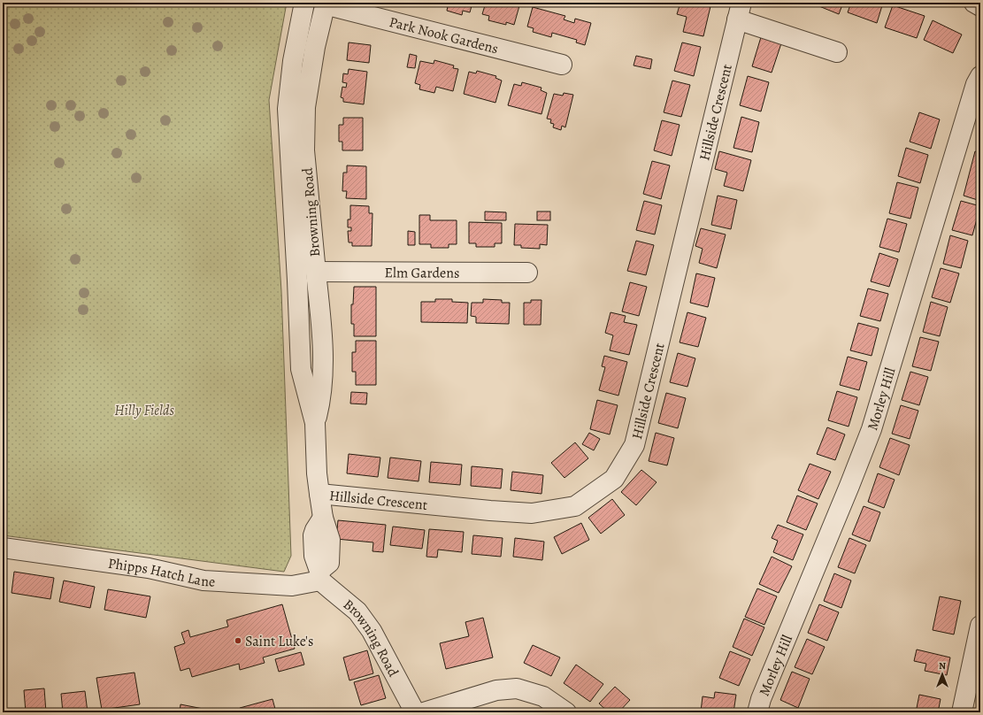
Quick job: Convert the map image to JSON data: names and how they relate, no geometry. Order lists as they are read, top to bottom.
{
  "streets": {
    "street": [
      "Park Nook Gardens",
      "Hillside Crescent",
      "Browning Road",
      "Elm Gardens",
      "Morley Hill",
      "Phipps Hatch Lane"
    ]
  },
  "crossings": [
    ["Park Nook Gardens", "Browning Road"],
    ["Hillside Crescent", "Browning Road"],
    ["Browning Road", "Elm Gardens"],
    ["Browning Road", "Phipps Hatch Lane"]
  ],
  "parks": ["Hilly Fields"],
  "places": ["Saint Luke's"],
  "north": "top"
}
